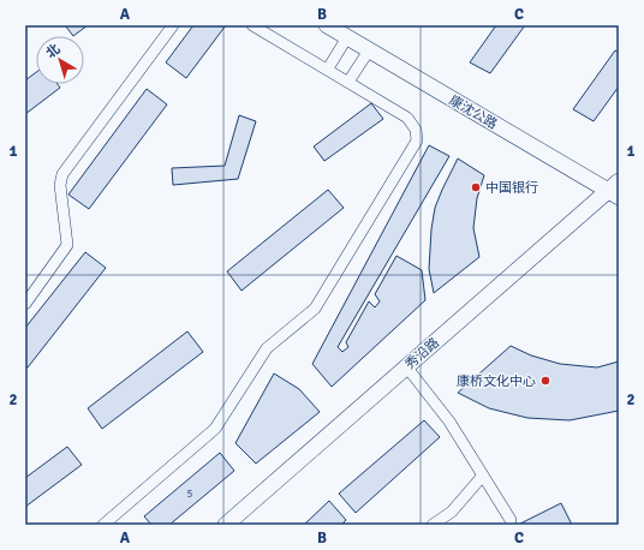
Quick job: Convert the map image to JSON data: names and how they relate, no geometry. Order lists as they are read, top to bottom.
{
  "streets": {
    "main road": ["康沈公路", "秀沿路"]
  },
  "crossings": [
    ["康沈公路", "秀沿路"]
  ],
  "places": ["中国银行", "康桥文化中心"],
  "house_numbers": ["5"],
  "north": "top left",
  "grid": {
    "columns": ["A", "B", "C"],
    "rows": ["1", "2"]
  }
}
